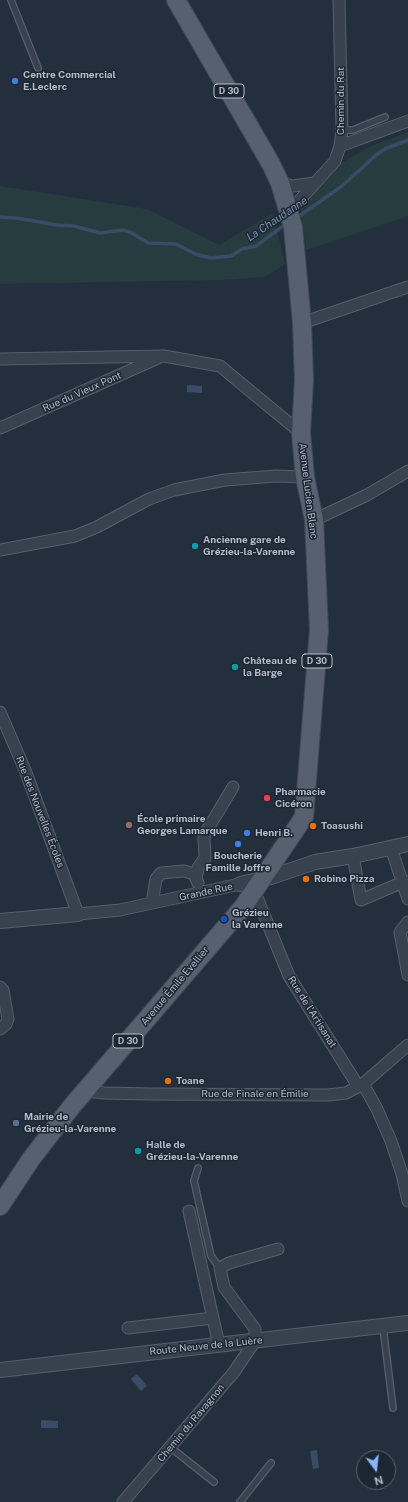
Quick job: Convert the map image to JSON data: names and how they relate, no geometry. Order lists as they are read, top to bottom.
{
  "streets": {
    "main road": ["D 30", "Avenue Lucien Blanc", "Avenue Émile Evellier"],
    "street": [
      "Chemin du Rat",
      "Rue du Vieux Pont",
      "Rue des Nouvelles Écoles",
      "Grande Rue",
      "Rue de l'Artisanat",
      "Rue de Finale en Émilie",
      "Route Neuve de la Luère",
      "Chemin du Ravagnon"
    ]
  },
  "crossings": [
    ["D 30", "Chemin du Rat"],
    ["D 30", "Avenue Lucien Blanc"],
    ["Chemin du Rat", "Avenue Lucien Blanc"],
    ["Rue du Vieux Pont", "Avenue Lucien Blanc"],
    ["Avenue Lucien Blanc", "Grande Rue"],
    ["Avenue Lucien Blanc", "Avenue Émile Evellier"],
    ["Avenue Lucien Blanc", "Rue de l'Artisanat"],
    ["Rue des Nouvelles Écoles", "Grande Rue"],
    ["Grande Rue", "Avenue Émile Evellier"],
    ["Grande Rue", "Rue de l'Artisanat"],
    ["Avenue Émile Evellier", "Rue de l'Artisanat"],
    ["Avenue Émile Evellier", "Rue de Finale en Émilie"],
    ["Rue de l'Artisanat", "Rue de Finale en Émilie"],
    ["Route Neuve de la Luère", "Chemin du Ravagnon"]
  ],
  "water": ["La Chaudanne"],
  "places": [
    "Centre Commercial E.Leclerc",
    "Ancienne gare de Grézieu-la-Varenne",
    "Château de la Barge",
    "Pharmacie Cicéron",
    "École primaire Georges Lamarque",
    "Toasushi",
    "Henri B.",
    "Boucherie Famille Joffre",
    "Robino Pizza",
    "Grézieu la Varenne",
    "Toane",
    "Mairie de Grézieu-la-Varenne",
    "Halle de Grézieu-la-Varenne"
  ],
  "north": "bottom"
}
